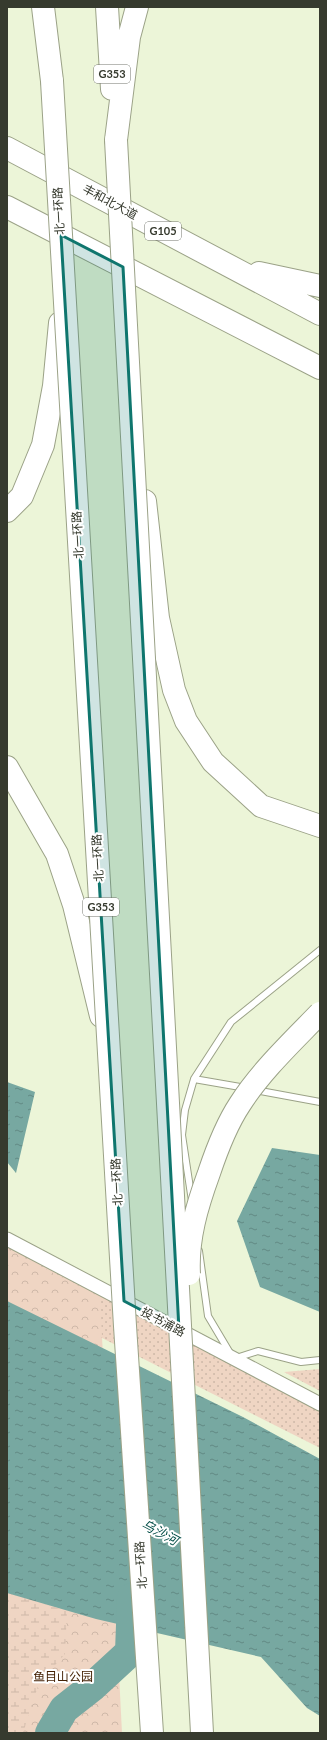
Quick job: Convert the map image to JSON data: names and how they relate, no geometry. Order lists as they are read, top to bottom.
{
  "streets": {
    "highway": [
      "G353",
      "丰和北大道",
      "北一环路",
      "G105"
    ],
    "street": ["投书浦路"]
  },
  "water": ["乌沙河"],
  "parks": ["鱼目山公园"]
}
